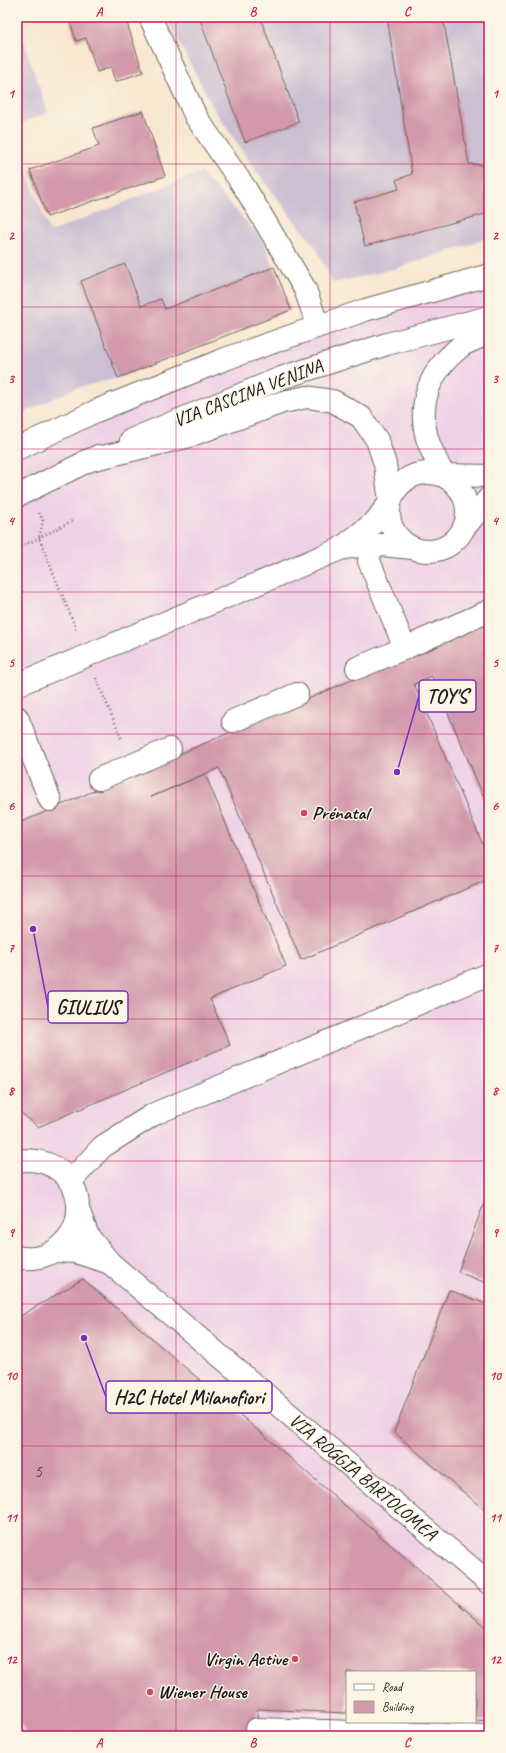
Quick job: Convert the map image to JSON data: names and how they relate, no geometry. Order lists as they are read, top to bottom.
{
  "streets": {
    "street": ["VIA CASCINA VENINA", "VIA ROGGIA BARTOLOMEA"]
  },
  "places": [
    "TOY'S",
    "Prénatal",
    "GIULIUS",
    "H2C Hotel Milanofiori",
    "Virgin Active",
    "Wiener House"
  ],
  "house_numbers": ["5"],
  "legend": ["Road", "Building"],
  "grid": {
    "columns": ["A", "B", "C"],
    "rows": [
      "1",
      "2",
      "3",
      "4",
      "5",
      "6",
      "7",
      "8",
      "9",
      "10",
      "11",
      "12"
    ]
  }
}
